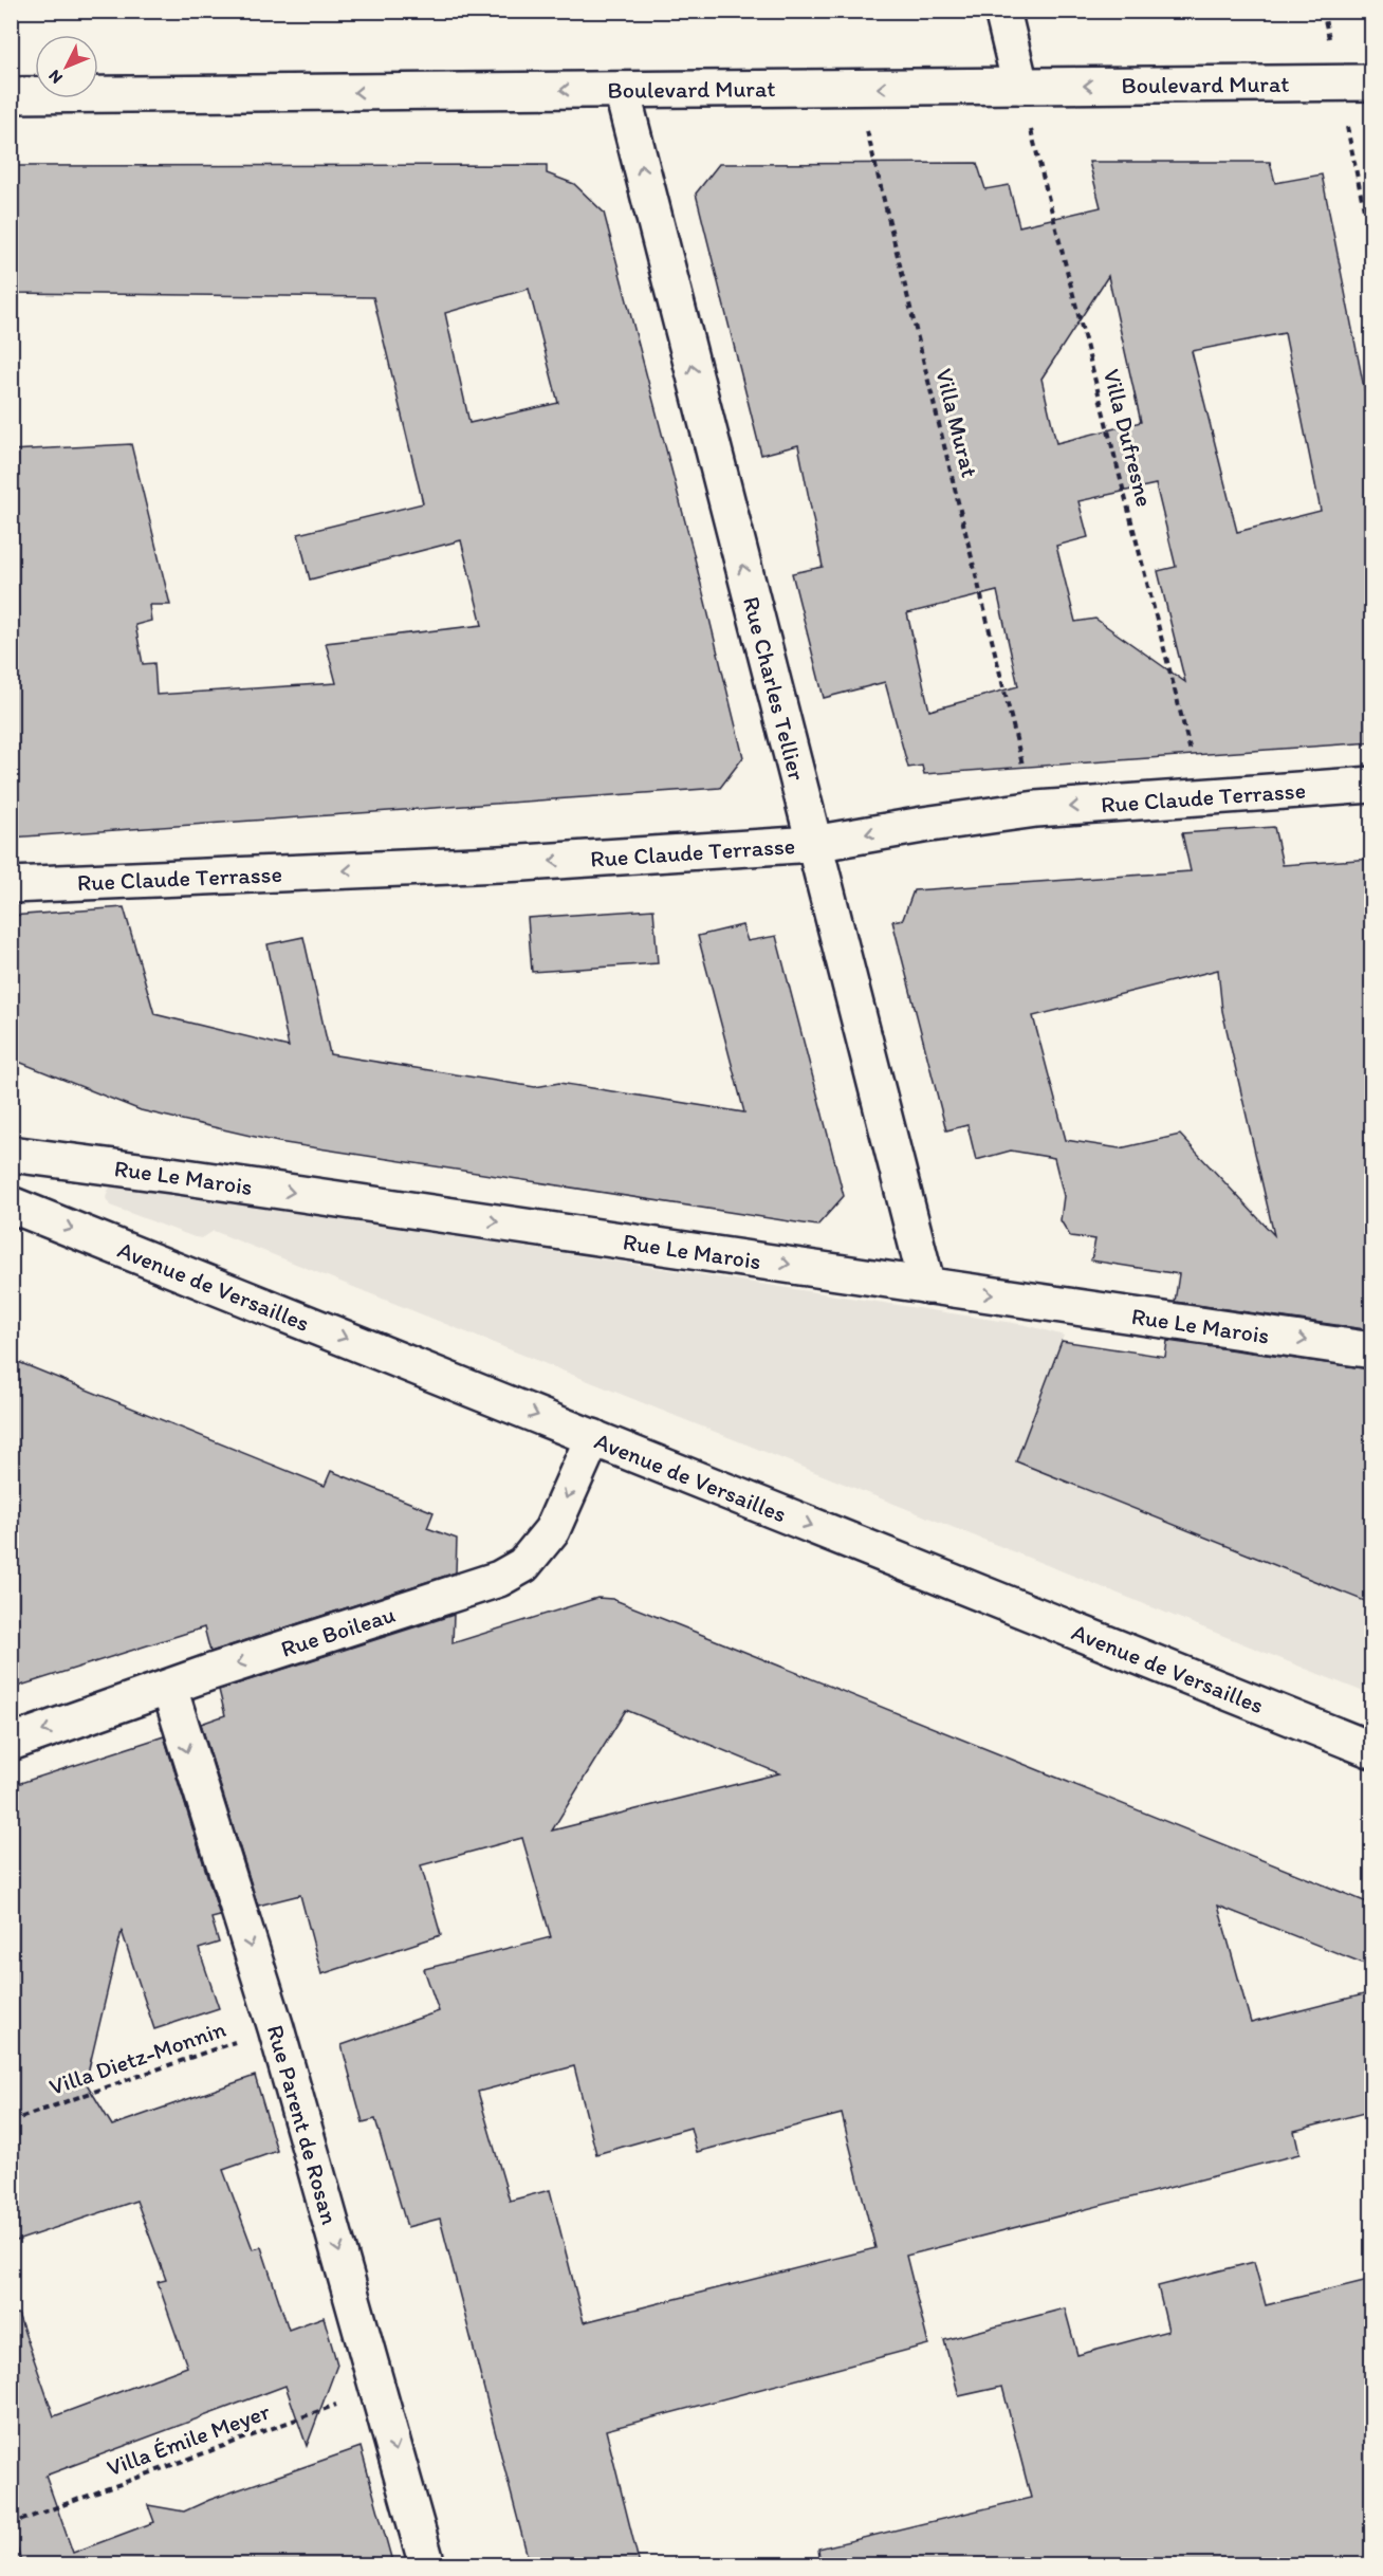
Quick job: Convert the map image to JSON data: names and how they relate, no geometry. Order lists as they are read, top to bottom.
{
  "streets": {
    "street": [
      "Boulevard Murat",
      "Rue Charles Tellier",
      "Rue Claude Terrasse",
      "Rue Le Marois",
      "Avenue de Versailles",
      "Rue Boileau",
      "Rue Parent de Rosan"
    ],
    "path": [
      "Villa Murat",
      "Villa Dufresne",
      "Villa Dietz-Monnin",
      "Villa Émile Meyer"
    ]
  },
  "crossings": [
    ["Boulevard Murat", "Villa Murat"],
    ["Boulevard Murat", "Villa Dufresne"],
    ["Boulevard Murat", "Rue Charles Tellier"],
    ["Villa Dufresne", "Rue Claude Terrasse"],
    ["Rue Charles Tellier", "Rue Claude Terrasse"],
    ["Rue Charles Tellier", "Rue Le Marois"],
    ["Avenue de Versailles", "Rue Boileau"],
    ["Rue Boileau", "Rue Parent de Rosan"],
    ["Villa Dietz-Monnin", "Rue Parent de Rosan"],
    ["Rue Parent de Rosan", "Villa Émile Meyer"]
  ],
  "one_way": [
    "Boulevard Murat",
    "Rue Charles Tellier",
    "Rue Claude Terrasse",
    "Rue Le Marois",
    "Avenue de Versailles",
    "Rue Boileau",
    "Rue Parent de Rosan"
  ],
  "north": "bottom left"
}
